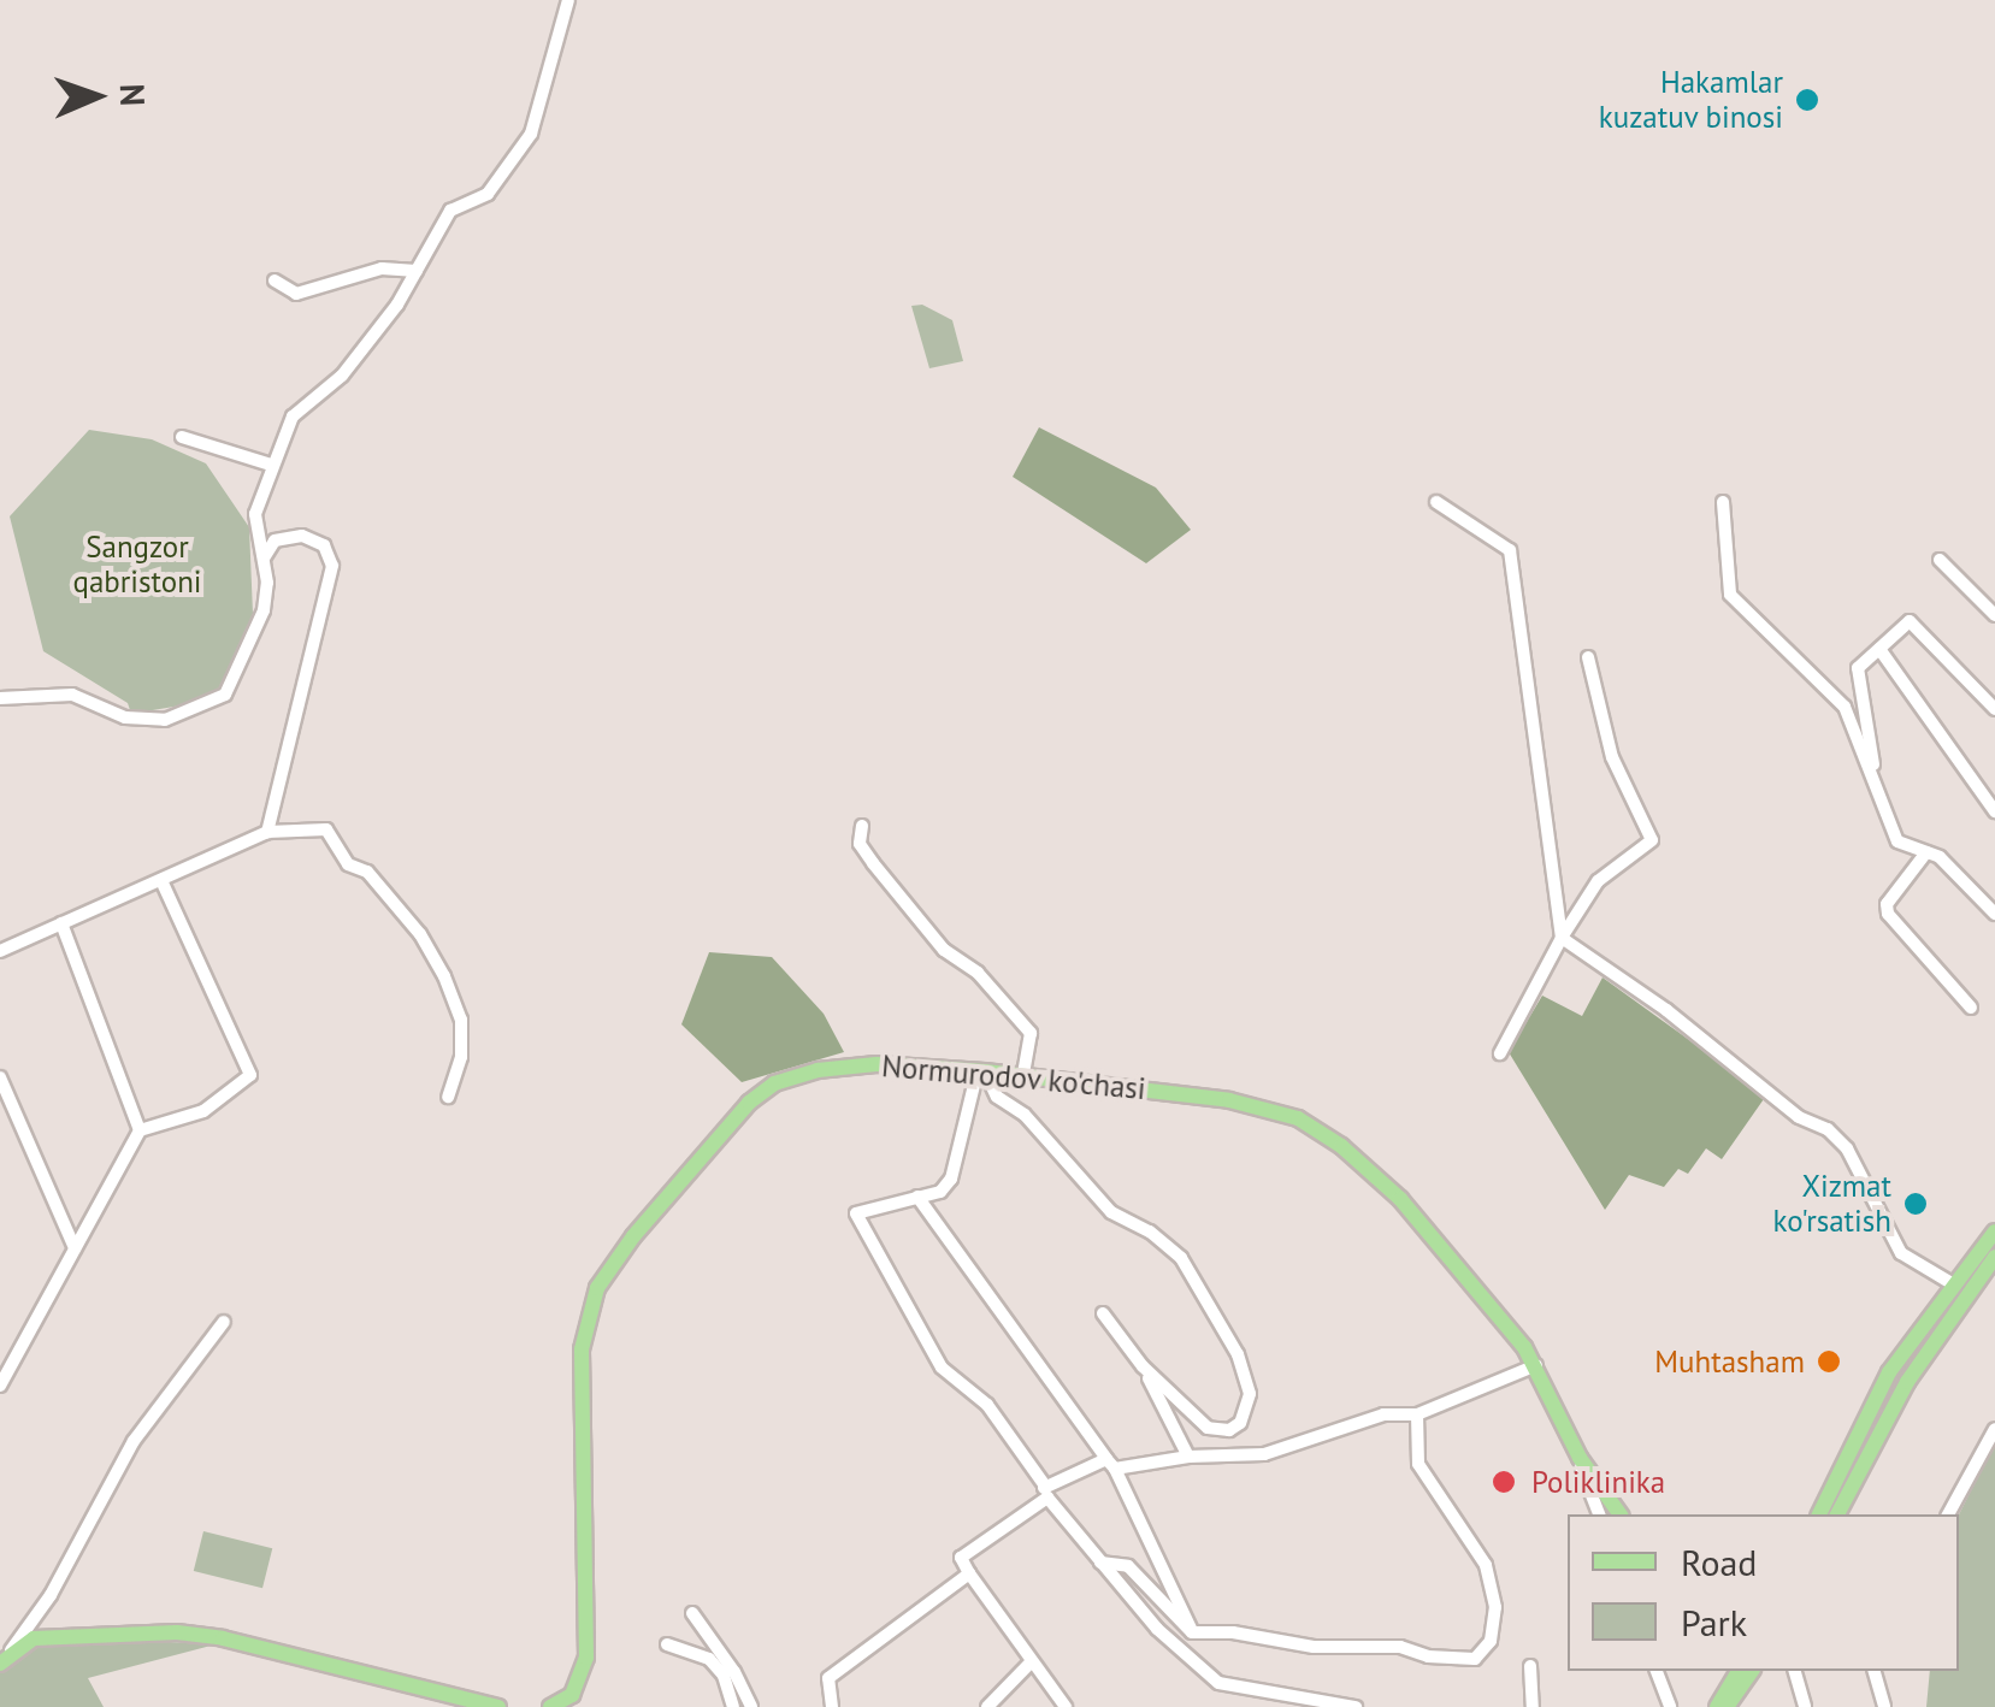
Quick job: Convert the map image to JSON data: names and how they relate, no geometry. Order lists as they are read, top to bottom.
{
  "streets": {
    "main road": ["Normurodov ko'chasi"]
  },
  "parks": ["Sangzor qabristoni"],
  "places": [
    "Hakamlar kuzatuv binosi",
    "Xizmat ko'rsatish",
    "Muhtasham",
    "Poliklinika"
  ],
  "legend": ["Road", "Park"],
  "north": "right"
}
